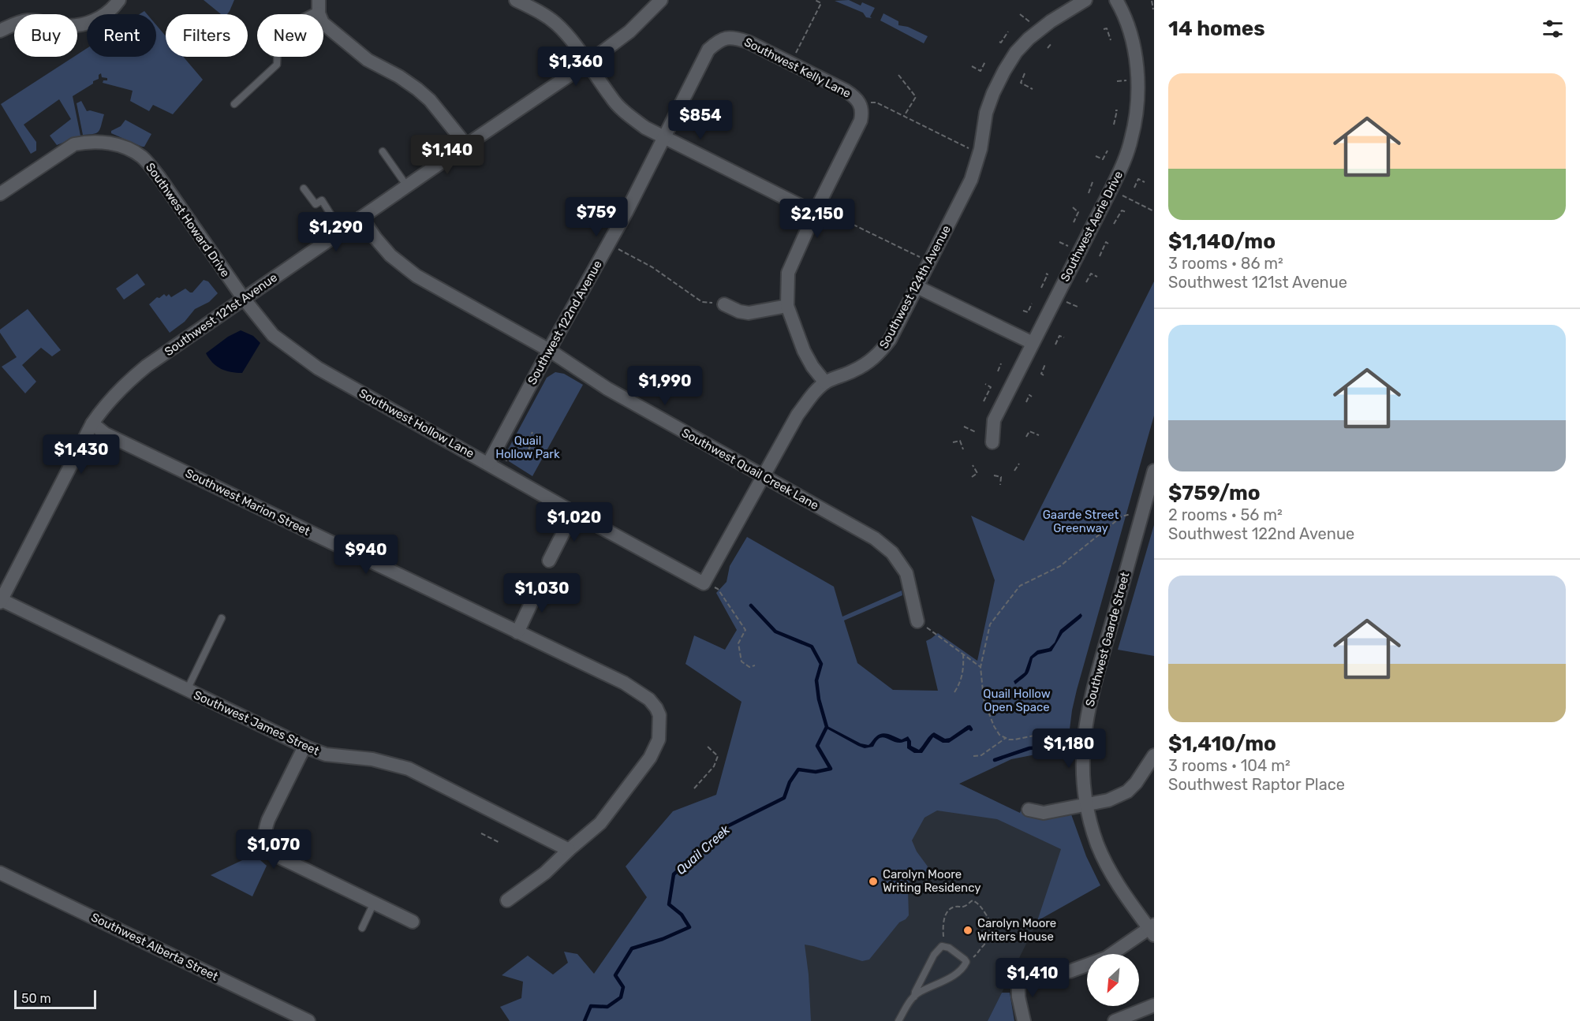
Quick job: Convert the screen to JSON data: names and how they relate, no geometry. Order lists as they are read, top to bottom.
{
  "streets": {
    "street": [
      "Southwest Kelly Lane",
      "Southwest Howard Drive",
      "Southwest Aerie Drive",
      "Southwest 124th Avenue",
      "Southwest 121st Avenue",
      "Southwest 122nd Avenue",
      "Southwest Hollow Lane",
      "Southwest Quail Creek Lane",
      "Southwest Marion Street",
      "Southwest Gaarde Street",
      "Southwest James Street",
      "Southwest Alberta Street"
    ]
  },
  "crossings": [
    ["Southwest Kelly Lane", "Southwest 122nd Avenue"],
    ["Southwest Howard Drive", "Southwest 121st Avenue"],
    ["Southwest Howard Drive", "Southwest Hollow Lane"],
    ["Southwest 124th Avenue", "Southwest Hollow Lane"],
    ["Southwest 124th Avenue", "Southwest Quail Creek Lane"],
    ["Southwest 121st Avenue", "Southwest Hollow Lane"],
    ["Southwest 121st Avenue", "Southwest Quail Creek Lane"],
    ["Southwest 121st Avenue", "Southwest Marion Street"],
    ["Southwest 121st Avenue", "Southwest James Street"],
    ["Southwest 122nd Avenue", "Southwest Hollow Lane"],
    ["Southwest 122nd Avenue", "Southwest Quail Creek Lane"],
    ["Southwest Marion Street", "Southwest James Street"]
  ],
  "water": ["Quail Creek"],
  "parks": ["Quail Hollow Park", "Gaarde Street Greenway", "Quail Hollow Open Space"],
  "places": ["Carolyn Moore Writing Residency", "Carolyn Moore Writers House"],
  "scale_bar": "50 m",
  "north": "bottom left",
  "page": {
    "heading": "14 homes",
    "chip": [
      "Buy",
      "Rent",
      "Filters",
      "New"
    ],
    "price": [
      "$1,360",
      "$854",
      "$1,140",
      "$759",
      "$2,150",
      "$1,290",
      "$1,990",
      "$1,430",
      "$1,020",
      "$940",
      "$1,030",
      "$1,180",
      "$1,070",
      "$1,410"
    ],
    "list": [
      {
        "name": "$1,140/mo",
        "note": "3 rooms · 86 m² · Southwest 121st Avenue"
      },
      {
        "name": "$759/mo",
        "note": "2 rooms · 56 m² · Southwest 122nd Avenue"
      },
      {
        "name": "$1,410/mo",
        "note": "3 rooms · 104 m² · Southwest Raptor Place"
      }
    ],
    "scale": "50 m"
  }
}
